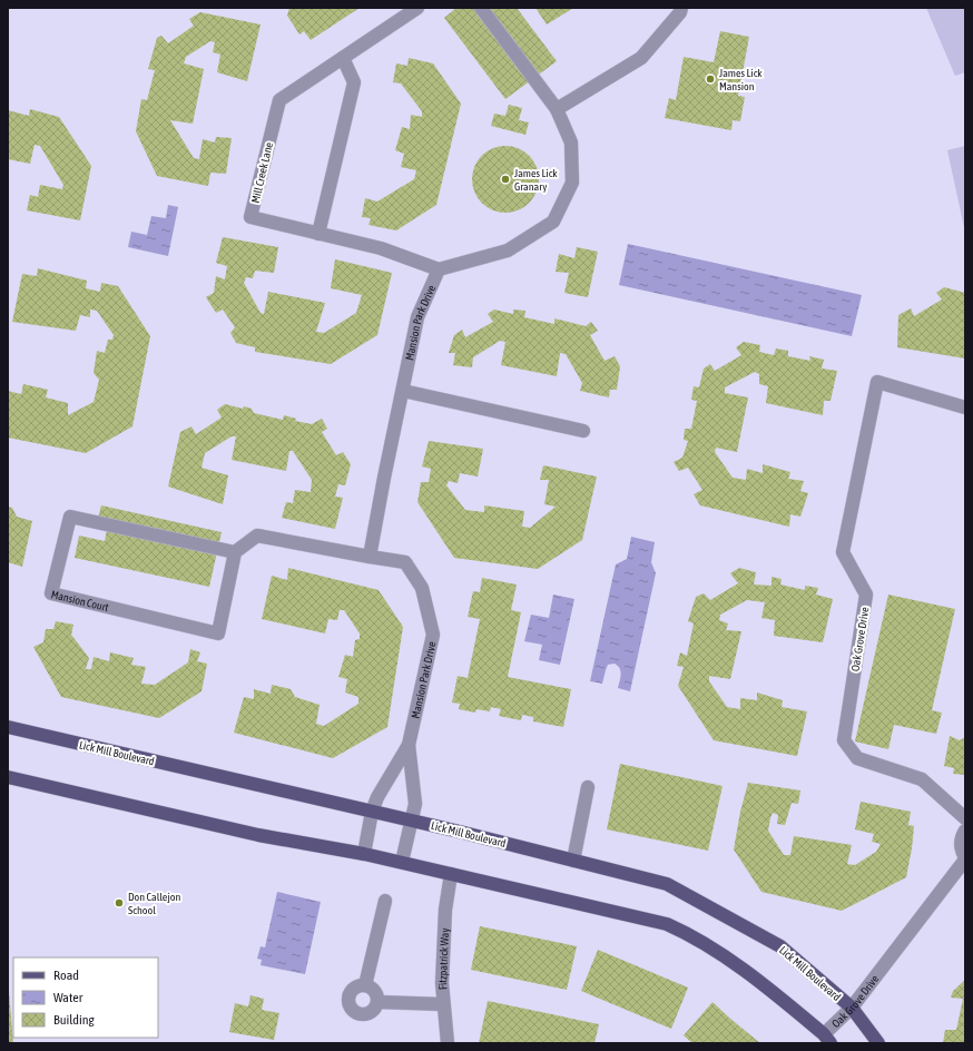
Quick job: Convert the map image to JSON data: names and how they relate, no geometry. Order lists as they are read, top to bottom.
{
  "streets": {
    "main road": ["Lick Mill Boulevard"],
    "street": [
      "Mill Creek Lane",
      "Mansion Park Drive",
      "Mansion Court",
      "Oak Grove Drive",
      "Fitzpatrick Way"
    ]
  },
  "crossings": [
    ["Mill Creek Lane", "Mansion Park Drive"],
    ["Mansion Park Drive", "Lick Mill Boulevard"],
    ["Oak Grove Drive", "Lick Mill Boulevard"]
  ],
  "places": ["James Lick Mansion", "James Lick Granary", "Don Callejon School"],
  "legend": ["Road", "Water", "Building"]
}
